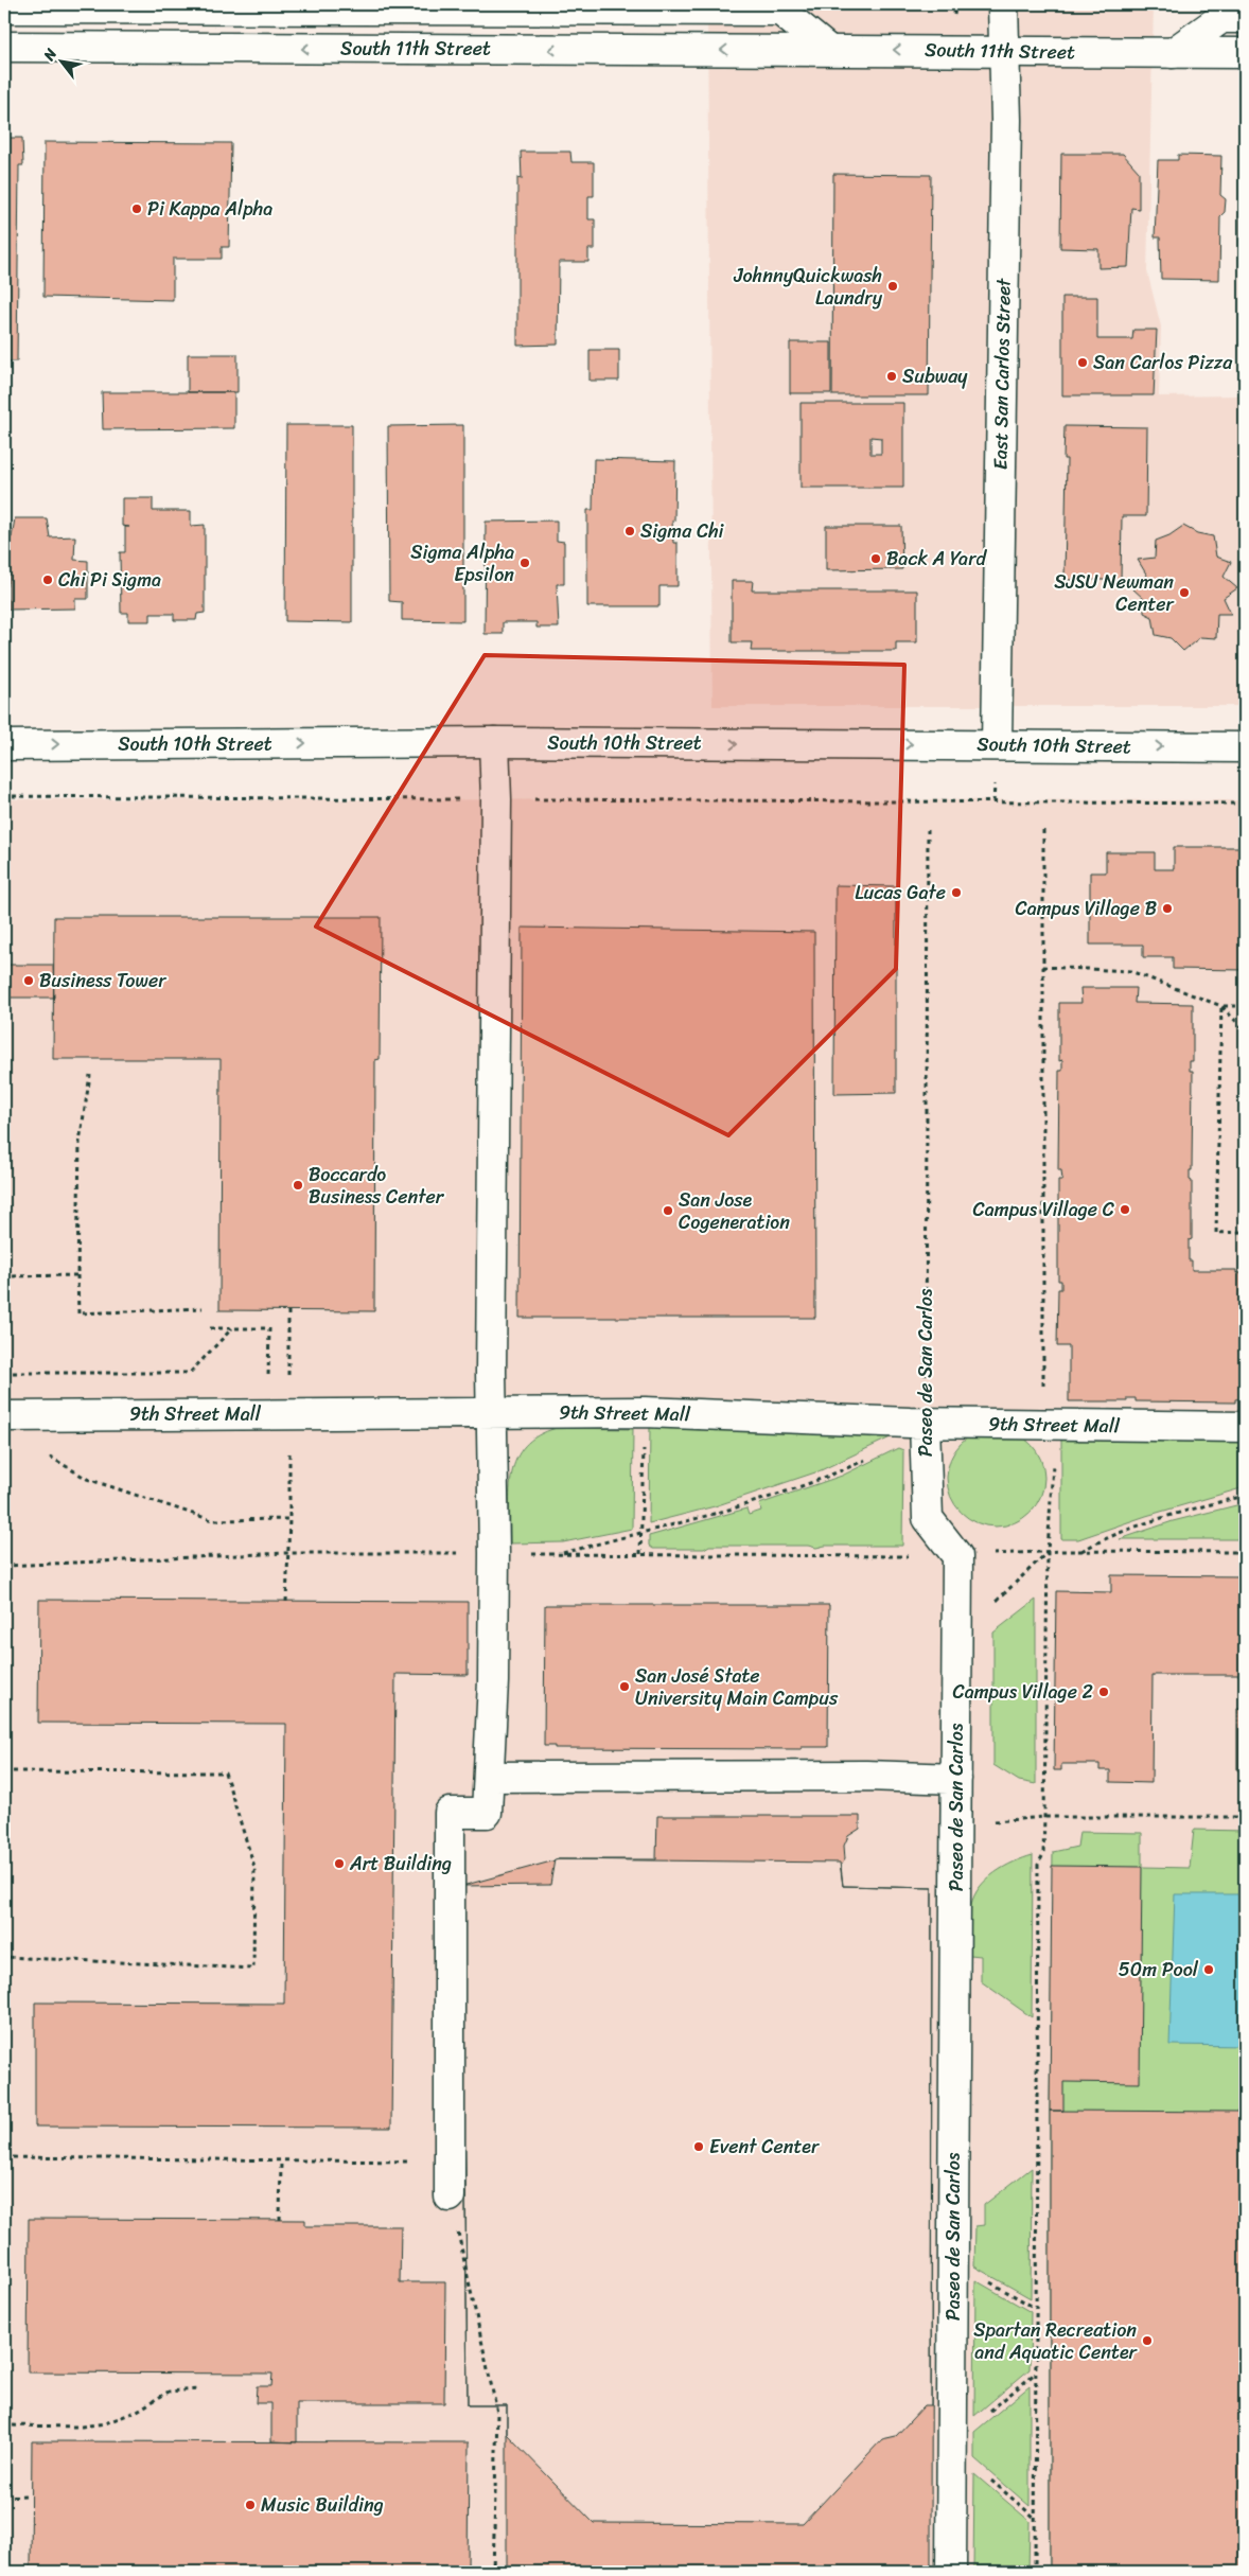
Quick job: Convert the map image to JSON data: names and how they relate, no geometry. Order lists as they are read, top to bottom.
{
  "streets": {
    "street": [
      "South 11th Street",
      "East San Carlos Street",
      "South 10th Street",
      "Paseo de San Carlos",
      "9th Street Mall"
    ]
  },
  "crossings": [
    ["South 11th Street", "East San Carlos Street"],
    ["East San Carlos Street", "South 10th Street"],
    ["Paseo de San Carlos", "9th Street Mall"]
  ],
  "one_way": ["South 10th Street"],
  "places": [
    "Pi Kappa Alpha",
    "JohnnyQuickwash Laundry",
    "San Carlos Pizza",
    "Subway",
    "Sigma Chi",
    "Back A Yard",
    "Sigma Alpha Epsilon",
    "Chi Pi Sigma",
    "SJSU Newman Center",
    "Lucas Gate",
    "Campus Village B",
    "Business Tower",
    "Boccardo Business Center",
    "Campus Village C",
    "San Jose Cogeneration",
    "San José State University Main Campus",
    "Campus Village 2",
    "Art Building",
    "50m Pool",
    "Event Center",
    "Spartan Recreation and Aquatic Center",
    "Music Building"
  ],
  "north": "top left"
}
